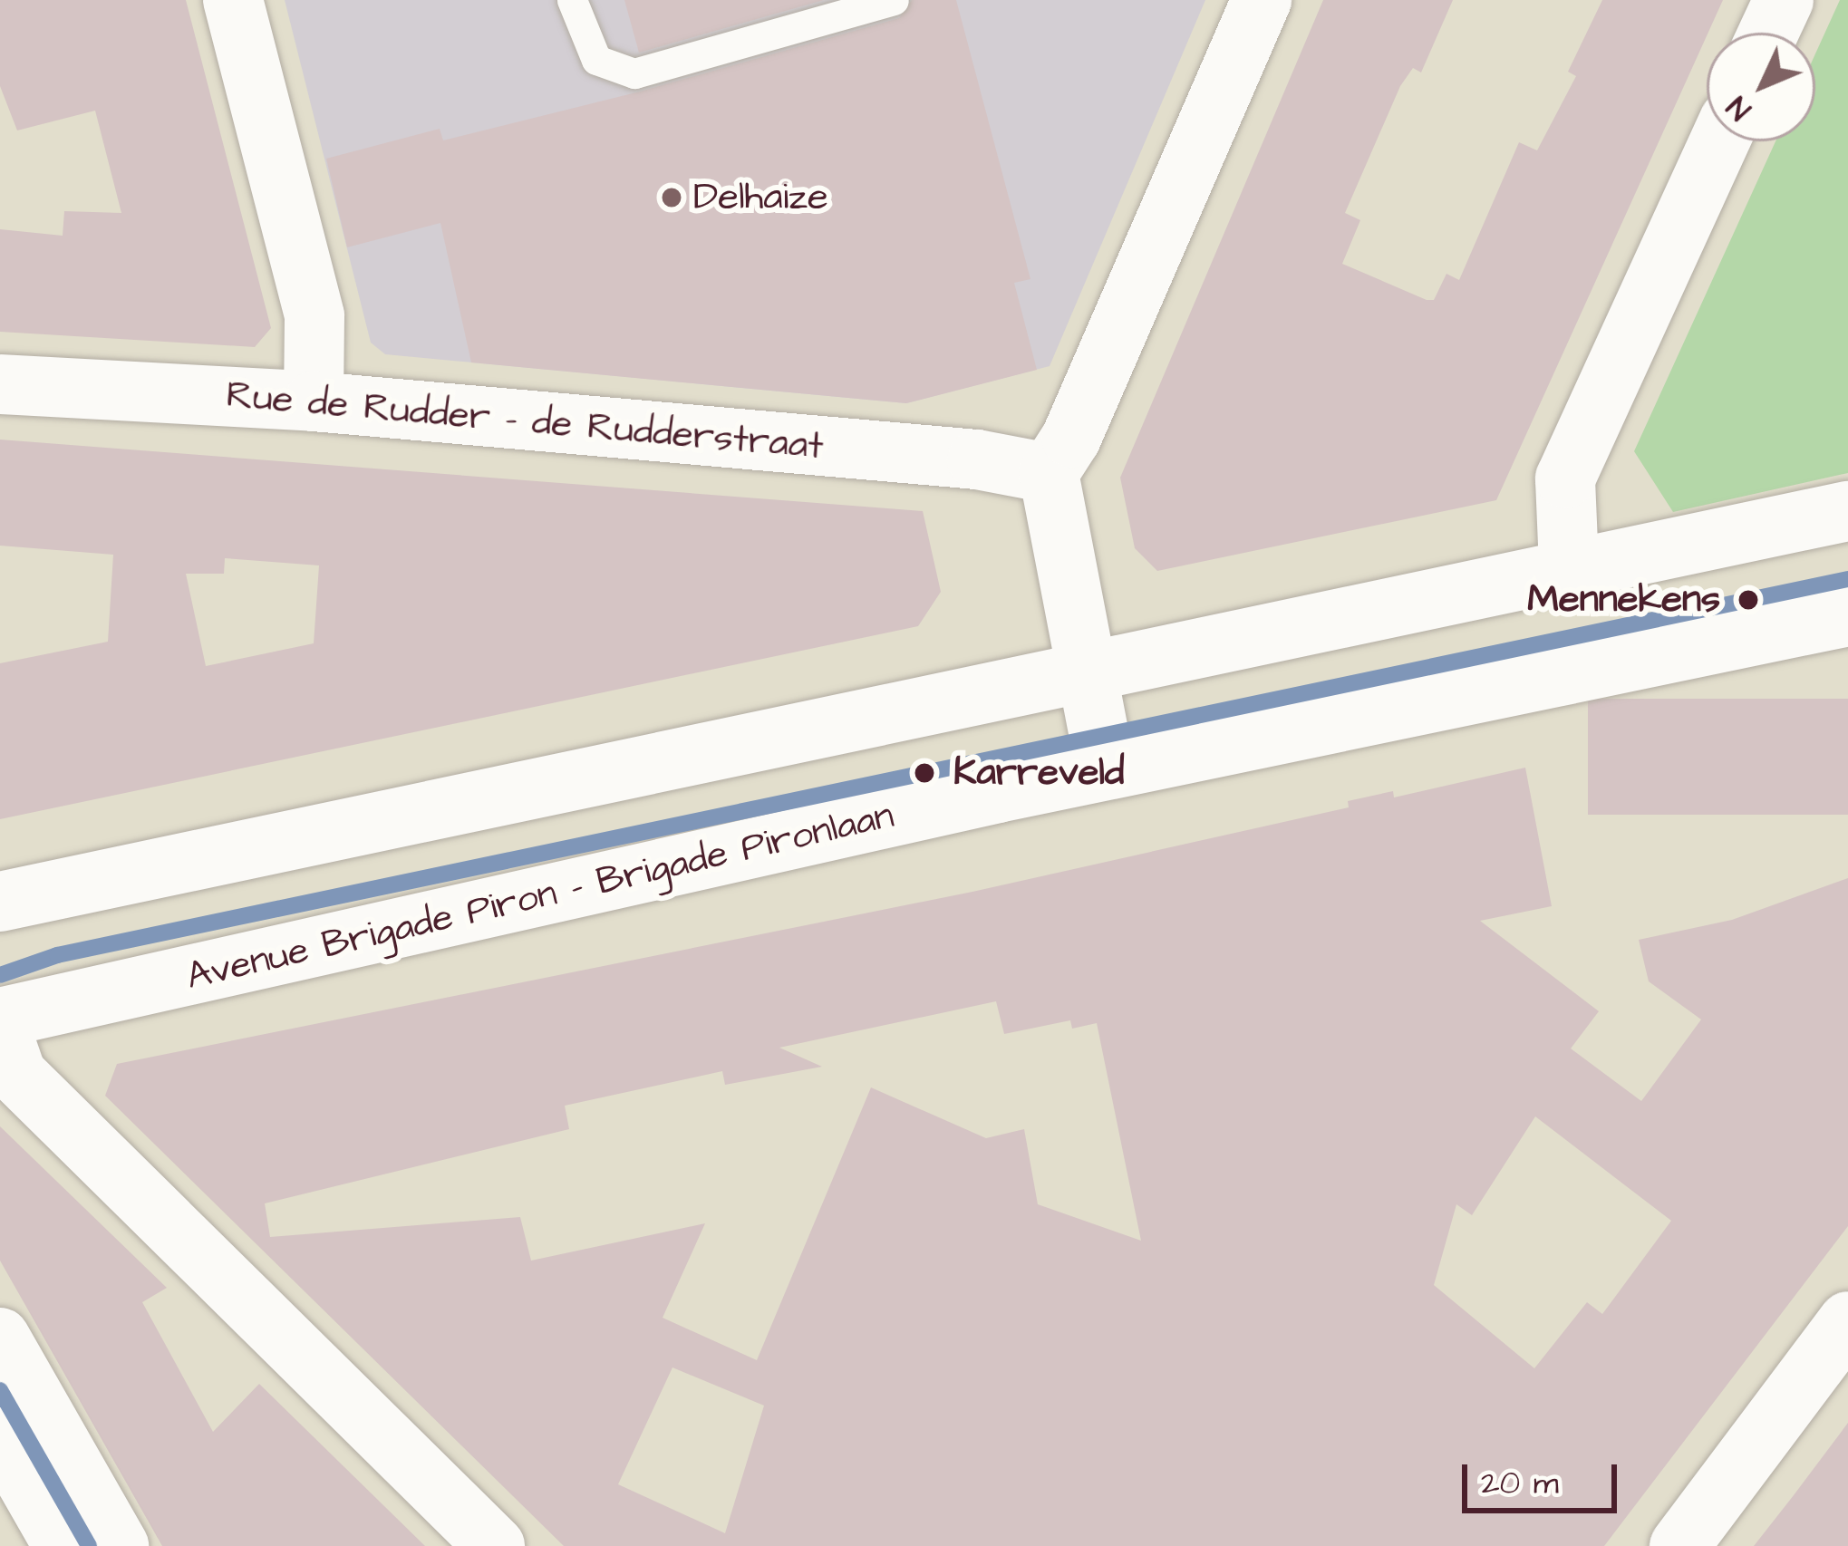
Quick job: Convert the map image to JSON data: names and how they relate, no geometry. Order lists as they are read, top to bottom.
{
  "streets": {
    "street": ["Rue de Rudder - de Rudderstraat", "Avenue Brigade Piron - Brigade Pironlaan"]
  },
  "places": ["Delhaize", "Mennekens", "Karreveld"],
  "scale_bar": "20 m",
  "north": "bottom left"
}
